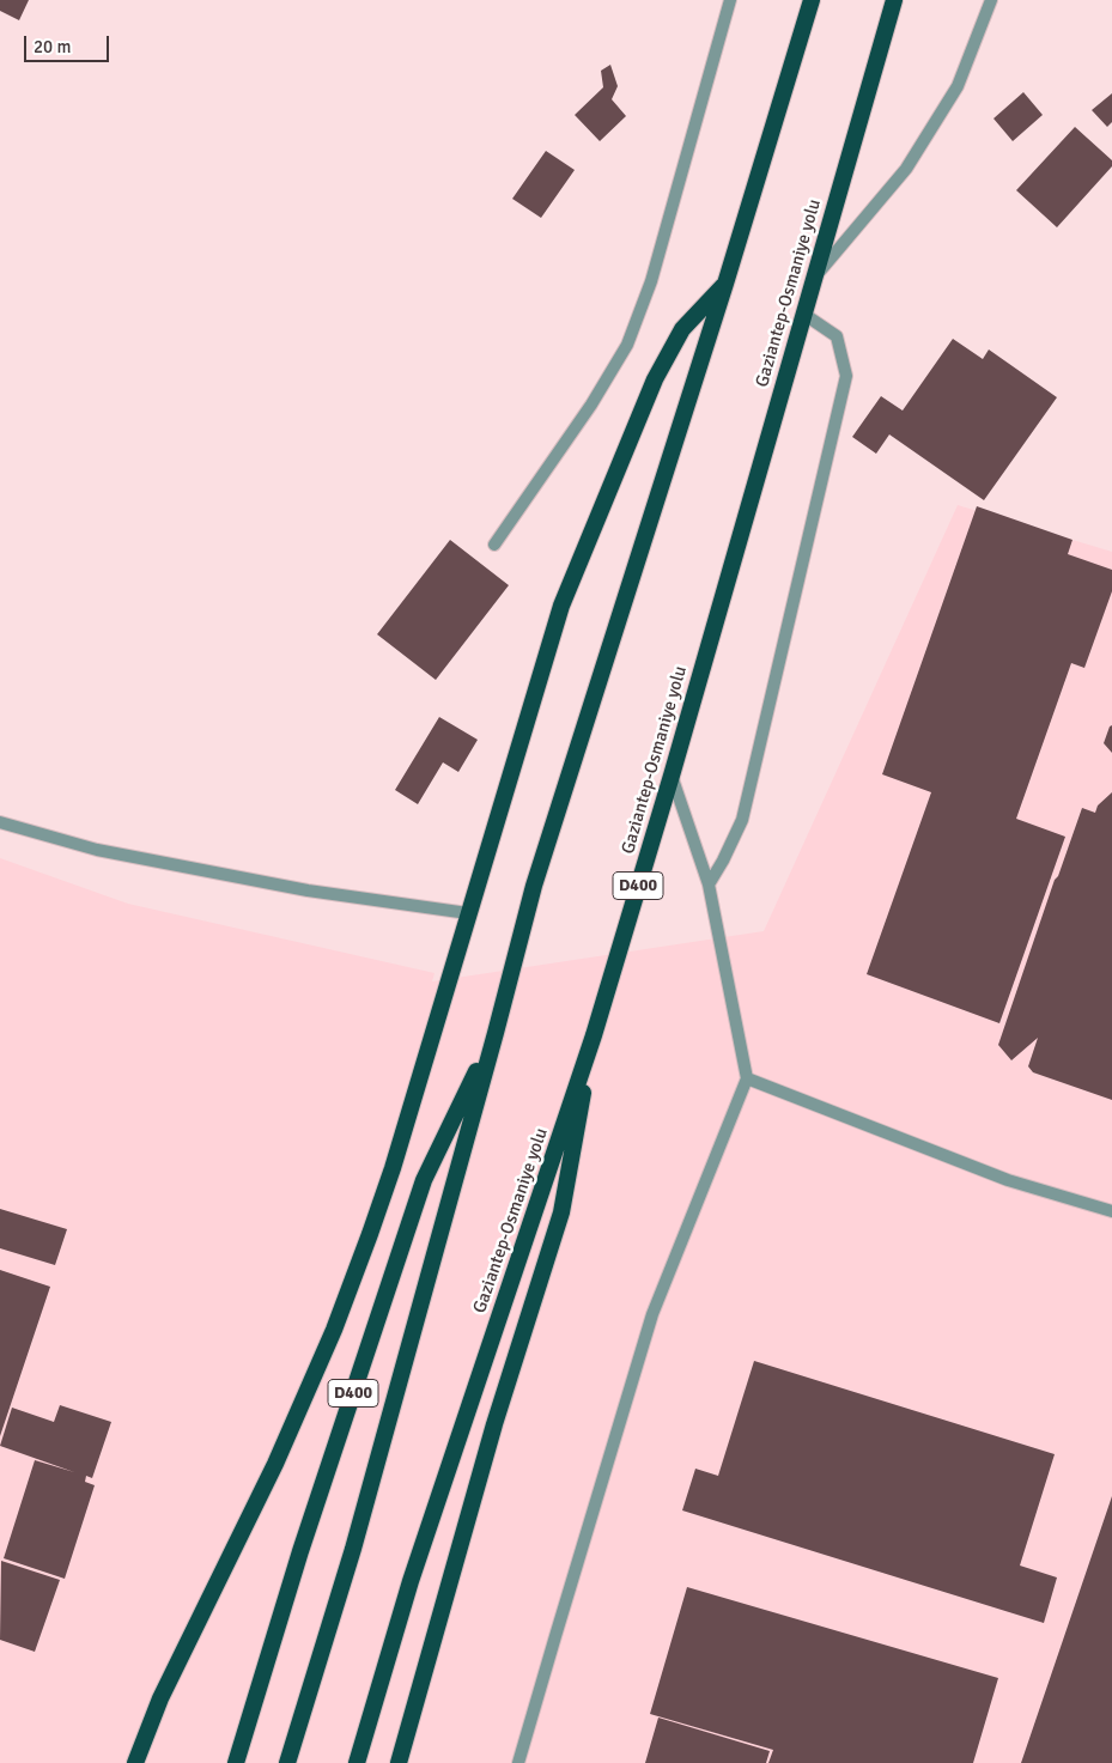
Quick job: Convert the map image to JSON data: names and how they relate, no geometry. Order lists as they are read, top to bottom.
{
  "streets": {
    "highway": ["Gaziantep-Osmaniye yolu", "D400"]
  },
  "crossings": [
    ["Gaziantep-Osmaniye yolu", "D400"]
  ],
  "scale_bar": "20 m"
}
